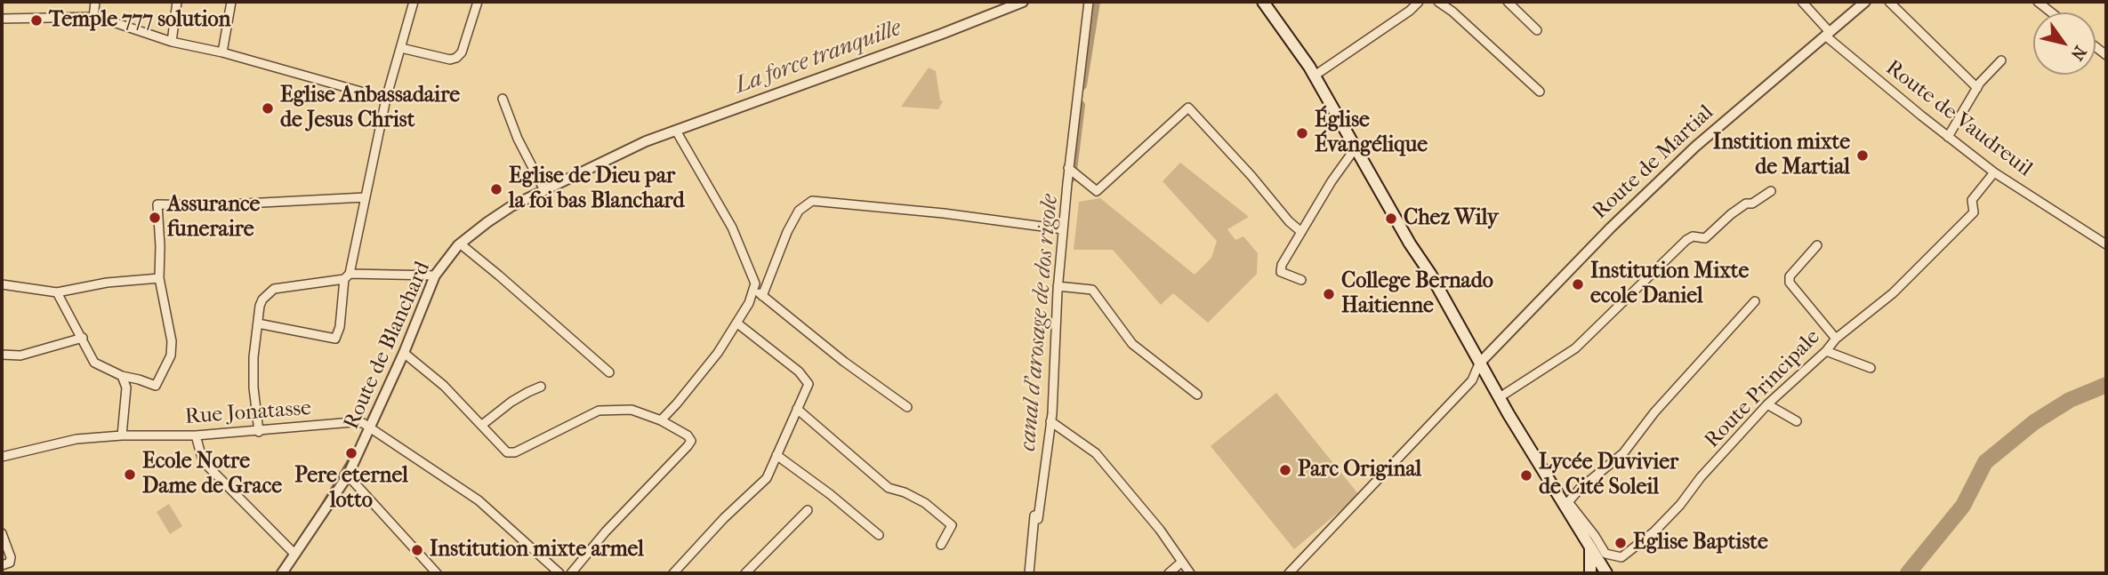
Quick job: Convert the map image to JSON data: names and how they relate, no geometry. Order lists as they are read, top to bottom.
{
  "streets": {
    "street": [
      "Route de Vaudreuil",
      "Route de Martial",
      "Route de Blanchard",
      "Route Principale",
      "Rue Jonatasse"
    ]
  },
  "crossings": [
    ["Route de Vaudreuil", "Route de Martial"],
    ["Route de Vaudreuil", "Route Principale"],
    ["Route de Blanchard", "Rue Jonatasse"]
  ],
  "water": ["La force tranquille", "canal d'arosage de dos rigole"],
  "places": [
    "Temple 777 solution",
    "Eglise Anbassadaire de Jesus Christ",
    "Église Évangélique",
    "Instition mixte de Martial",
    "Eglise de Dieu par la foi bas Blanchard",
    "Assurance funeraire",
    "Chez Wily",
    "Institution Mixte ecole Daniel",
    "College Bernado Haitienne",
    "Pere eternel lotto",
    "Parc Original",
    "Ecole Notre Dame de Grace",
    "Lycée Duvivier de Cité Soleil",
    "Eglise Baptiste",
    "Institution mixte armel"
  ],
  "north": "bottom right"
}
